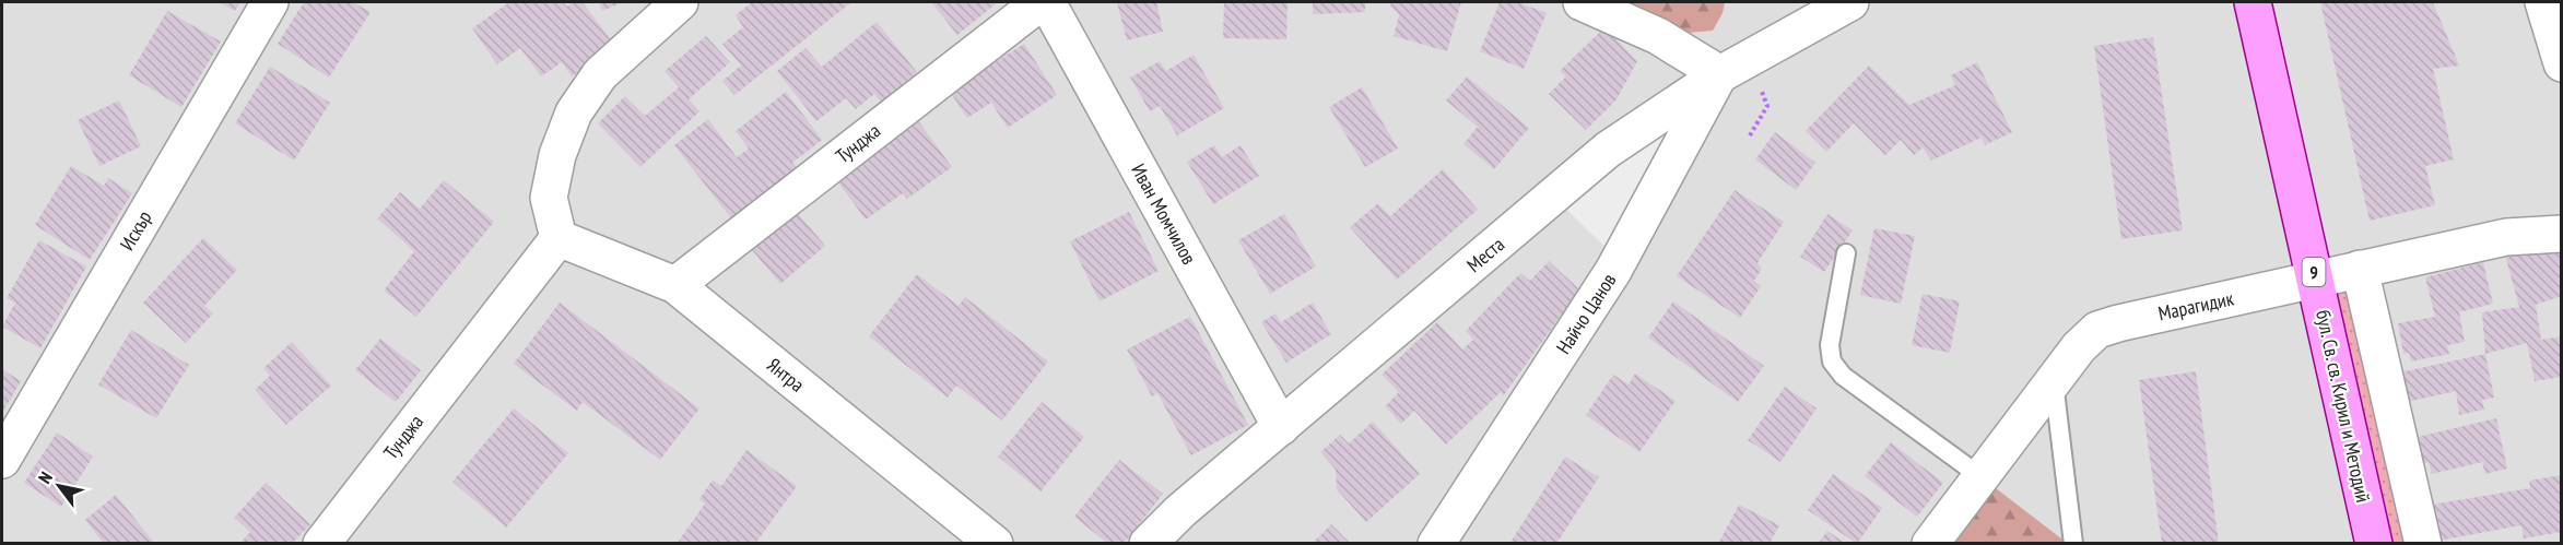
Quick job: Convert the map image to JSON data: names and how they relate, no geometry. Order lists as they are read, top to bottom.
{
  "streets": {
    "main road": ["9", "бул. Св. св. Кирил и Методий"],
    "street": [
      "Тунджа",
      "Иван Момчилов",
      "Искър",
      "Места",
      "Марагидик",
      "Найчо Цанов",
      "Янтра"
    ]
  },
  "crossings": [
    ["Тунджа", "Янтра"],
    ["Иван Момчилов", "Места"],
    ["Места", "Найчо Цанов"],
    ["Марагидик", "бул. Св. св. Кирил и Методий"]
  ],
  "north": "top left"
}
